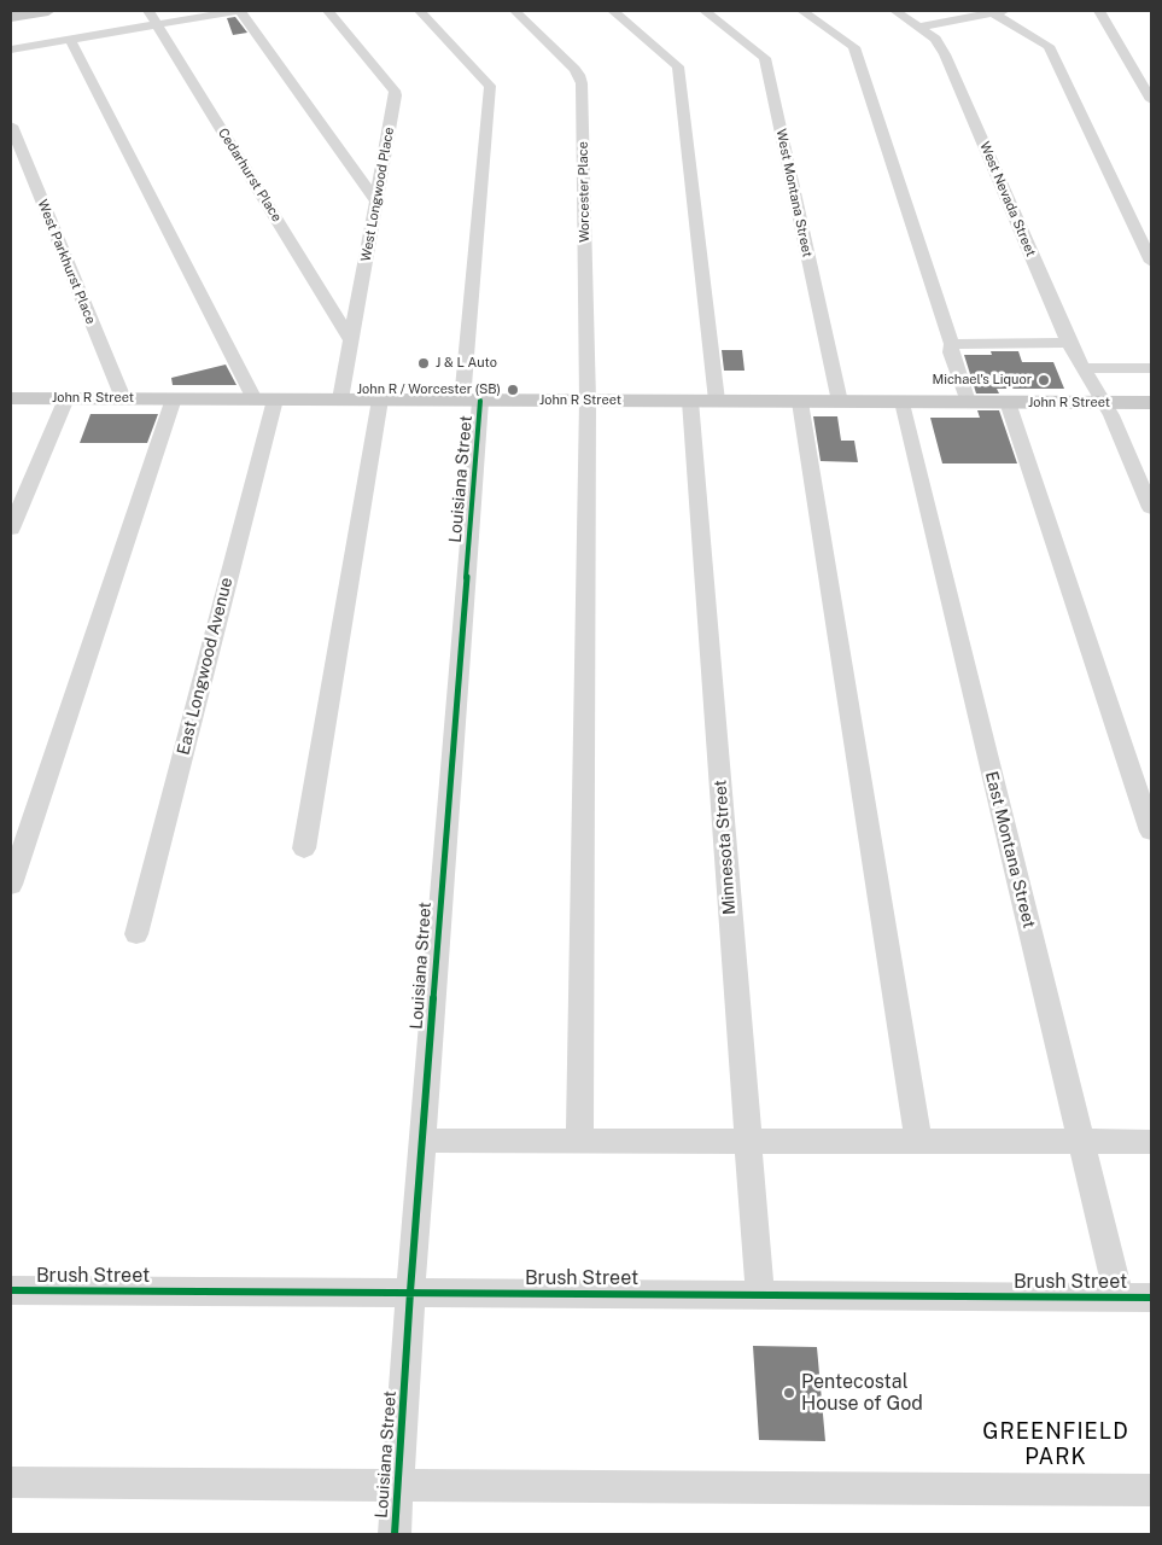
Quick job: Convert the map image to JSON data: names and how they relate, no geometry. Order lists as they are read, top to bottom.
{
  "streets": {
    "main road": ["John R Street"],
    "street": [
      "Cedarhurst Place",
      "Worcester Place",
      "West Montana Street",
      "West Longwood Place",
      "West Nevada Street",
      "West Parkhurst Place",
      "Louisiana Street",
      "East Longwood Avenue",
      "Minnesota Street",
      "East Montana Street",
      "Brush Street"
    ]
  },
  "crossings": [
    ["Cedarhurst Place", "West Longwood Place"],
    ["Worcester Place", "John R Street"],
    ["West Montana Street", "John R Street"],
    ["West Longwood Place", "John R Street"],
    ["West Nevada Street", "John R Street"],
    ["West Parkhurst Place", "John R Street"],
    ["John R Street", "Louisiana Street"],
    ["John R Street", "East Longwood Avenue"],
    ["John R Street", "Minnesota Street"],
    ["John R Street", "East Montana Street"],
    ["Louisiana Street", "Brush Street"],
    ["Minnesota Street", "Brush Street"],
    ["East Montana Street", "Brush Street"]
  ],
  "districts": ["GREENFIELD PARK"],
  "places": [
    "J & L Auto",
    "Michael's Liquor",
    "John R / Worcester (SB)",
    "Pentecostal House of God"
  ]
}
